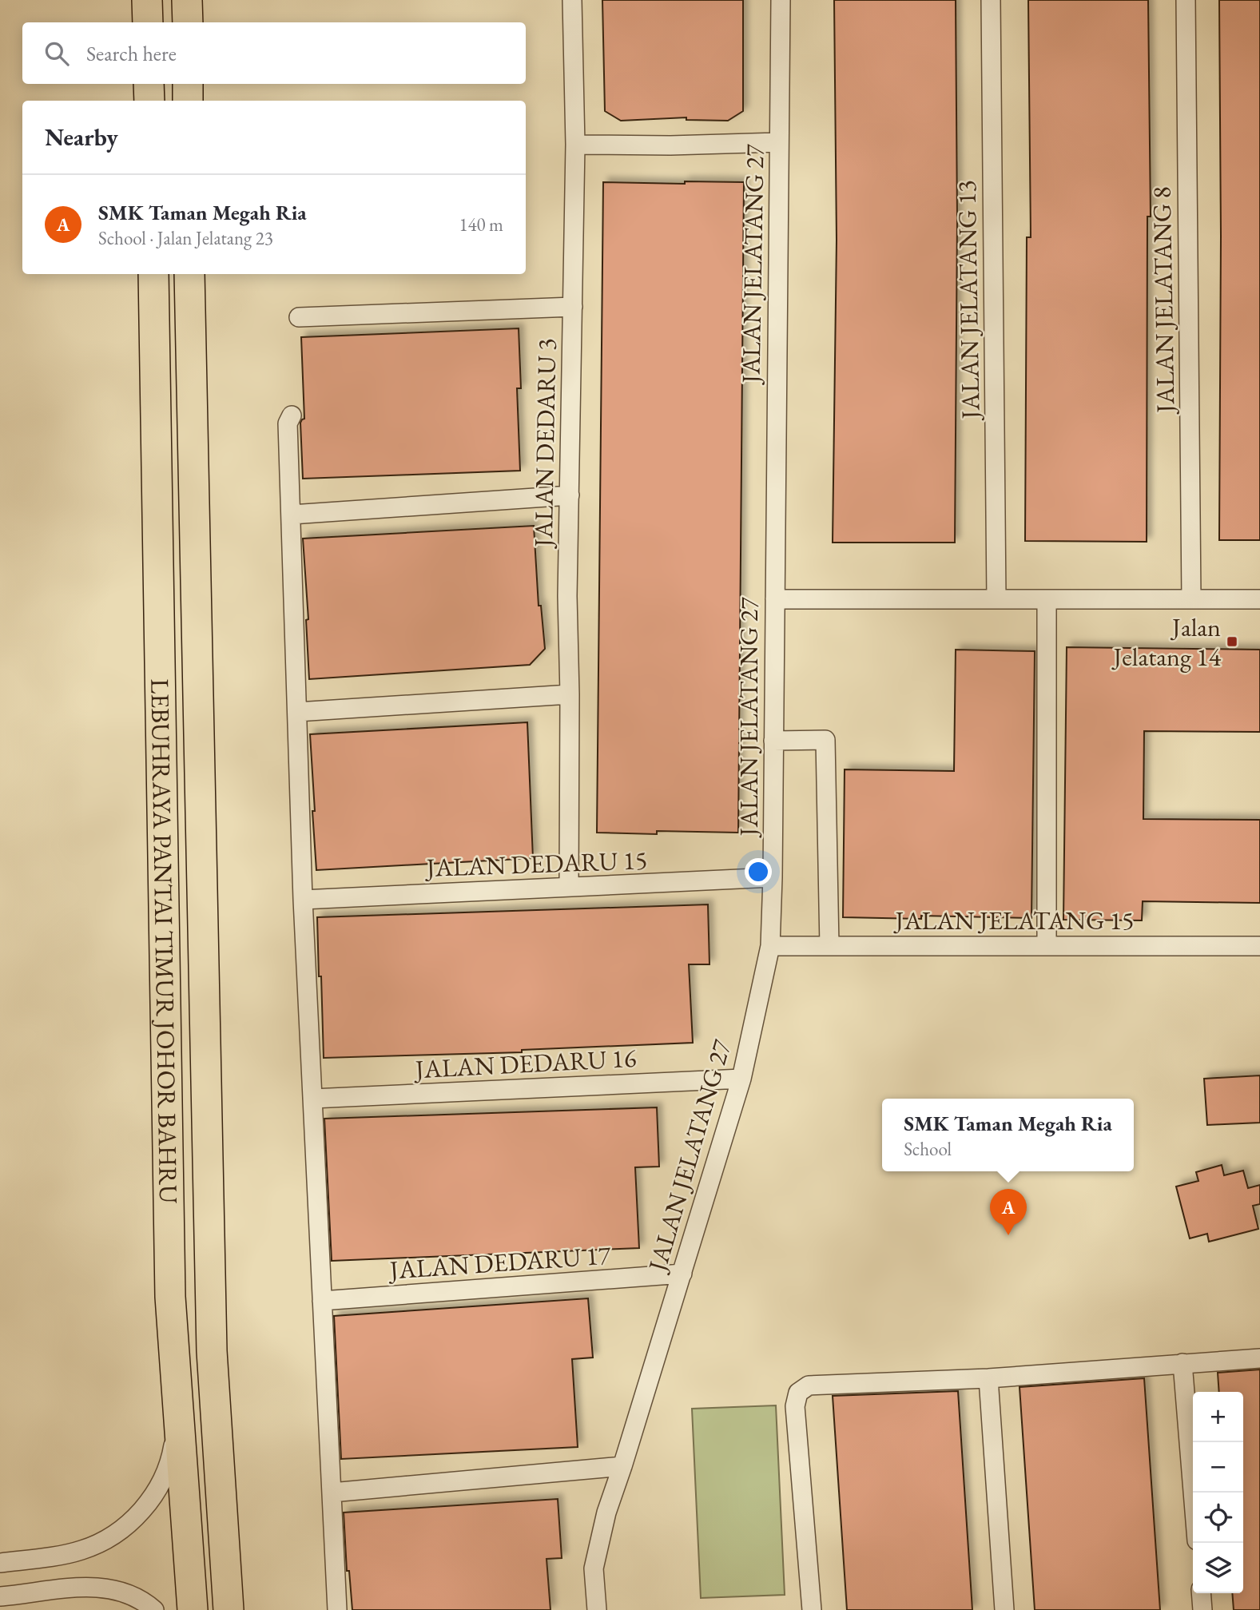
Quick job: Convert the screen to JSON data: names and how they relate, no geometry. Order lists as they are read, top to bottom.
{
  "streets": {
    "highway": ["LEBUHRAYA PANTAI TIMUR JOHOR BAHRU"],
    "street": [
      "JALAN JELATANG 27",
      "JALAN JELATANG 13",
      "JALAN JELATANG 8",
      "JALAN DEDARU 3",
      "JALAN DEDARU 15",
      "JALAN JELATANG 15",
      "JALAN DEDARU 16",
      "JALAN DEDARU 17"
    ]
  },
  "crossings": [
    ["JALAN JELATANG 27", "JALAN DEDARU 15"],
    ["JALAN JELATANG 27", "JALAN JELATANG 15"],
    ["JALAN JELATANG 27", "JALAN DEDARU 16"],
    ["JALAN JELATANG 27", "JALAN DEDARU 17"],
    ["JALAN DEDARU 3", "JALAN DEDARU 15"]
  ],
  "places": {
    "transit": ["Jalan Jelatang 14"]
  },
  "page": {
    "search": "Search here",
    "heading": "Nearby",
    "list": [
      {
        "mark": "A",
        "name": "SMK Taman Megah Ria",
        "note": "School · Jalan Jelatang 23",
        "value": "140 m"
      }
    ],
    "popup": ["SMK Taman Megah Ria", "School"],
    "pins": "A",
    "map_buttons": ["+", "−"]
  }
}
